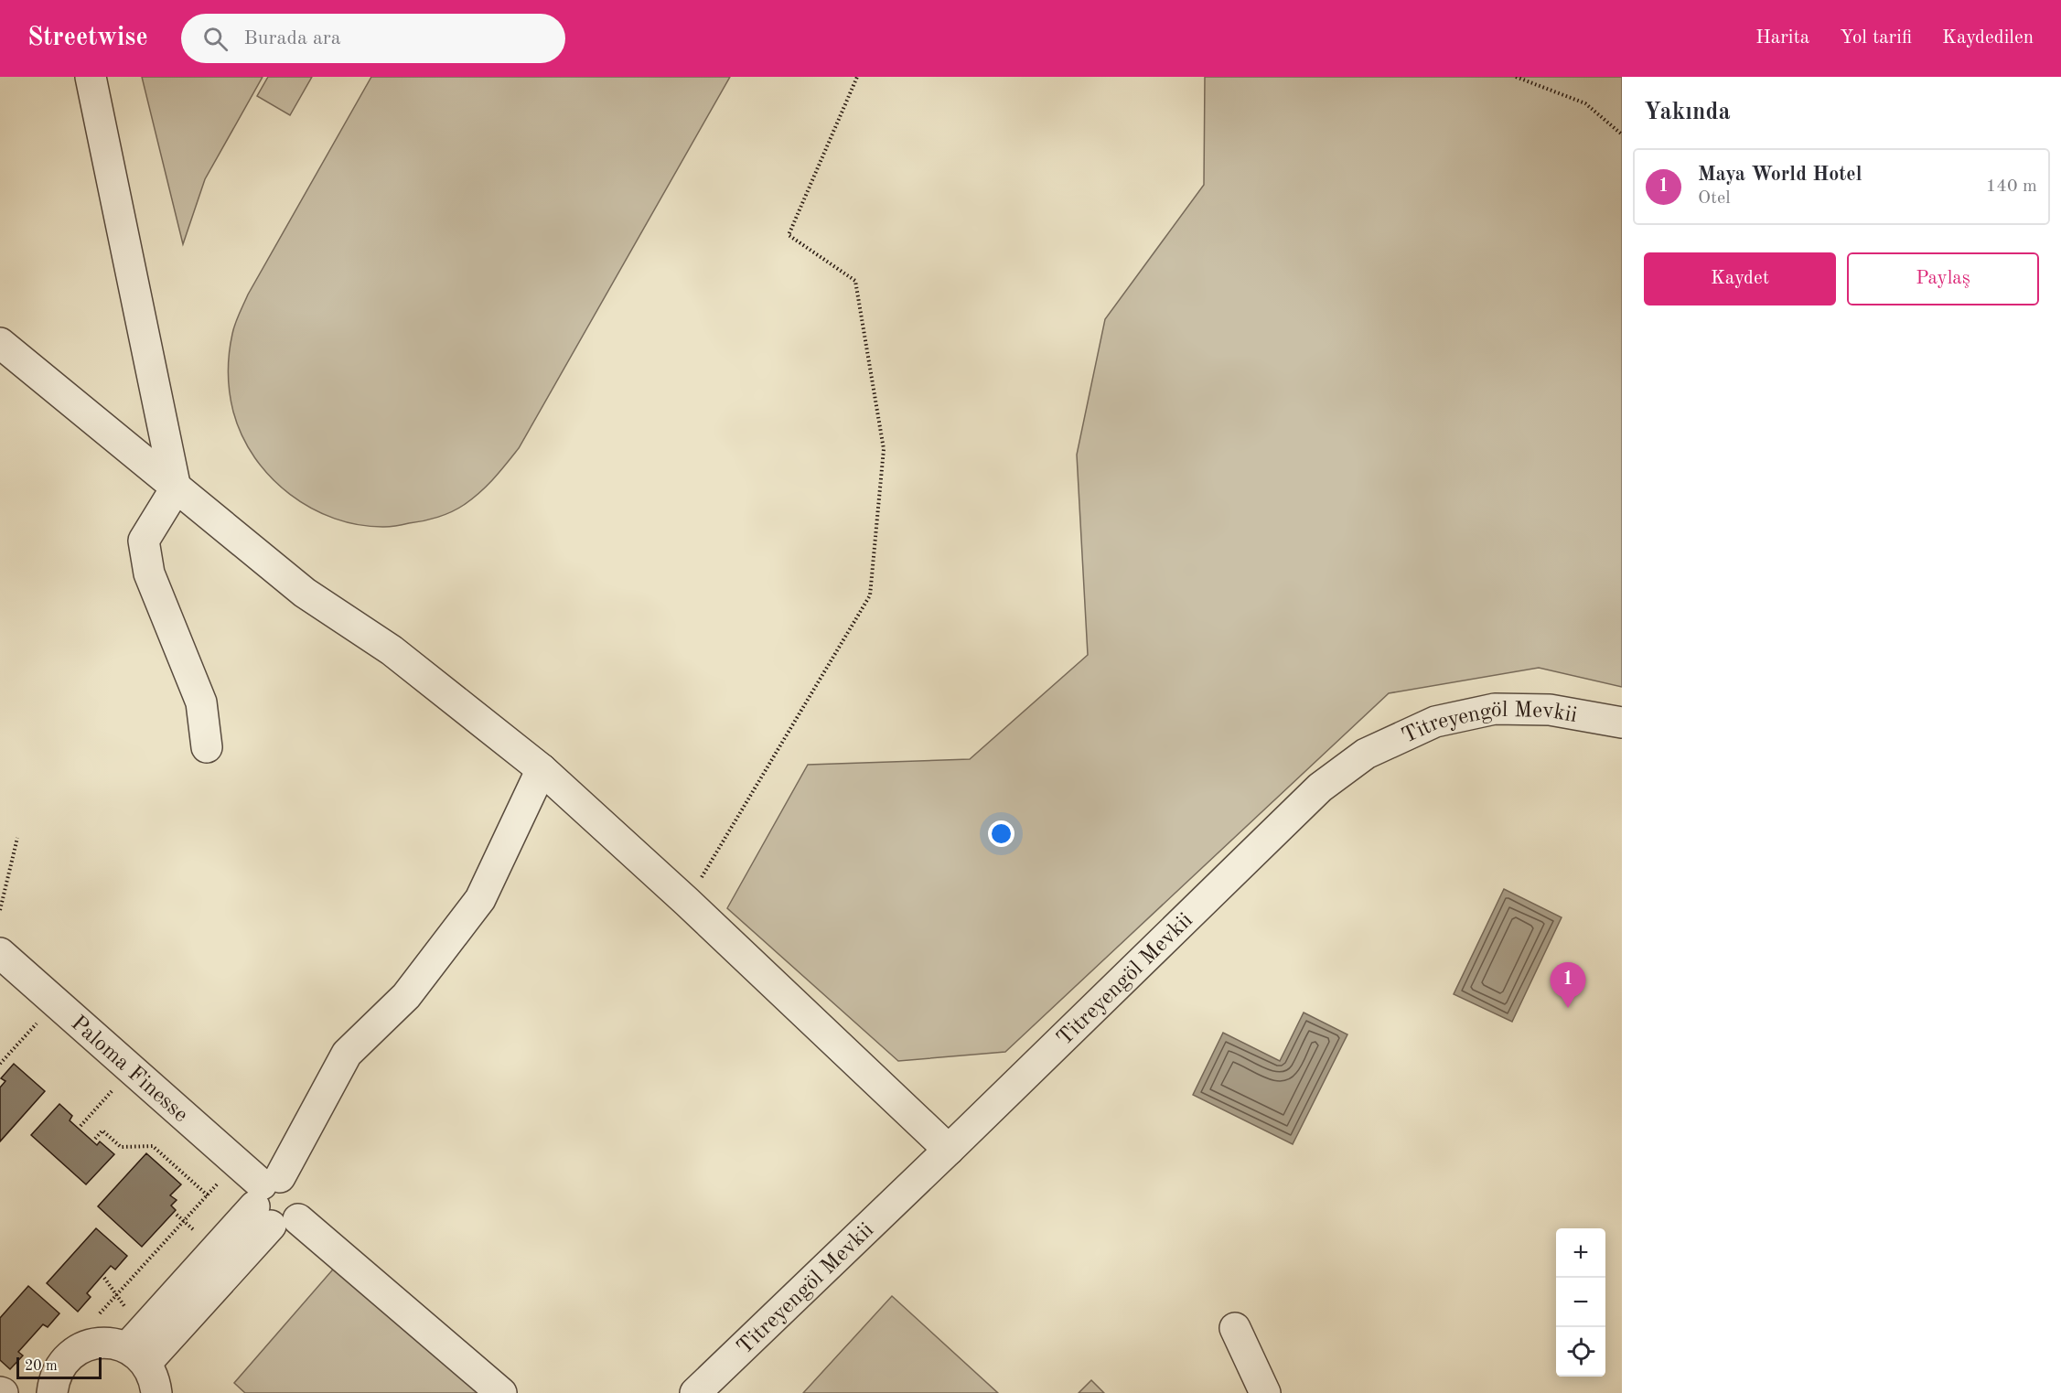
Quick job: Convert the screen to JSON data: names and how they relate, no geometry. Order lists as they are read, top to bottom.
{
  "streets": {
    "street": ["Titreyengöl Mevkii", "Paloma Finesse"]
  },
  "scale_bar": "20 m",
  "page": {
    "header": "Streetwise",
    "search": "Burada ara",
    "nav": ["Harita", "Yol tarifi", "Kaydedilen"],
    "heading": "Yakında",
    "list": [
      {
        "mark": "1",
        "name": "Maya World Hotel",
        "note": "Otel",
        "value": "140 m"
      }
    ],
    "buttons": ["Kaydet", "Paylaş"],
    "pins": "1",
    "map_buttons": ["+", "−"],
    "scale": "20 m"
  }
}
